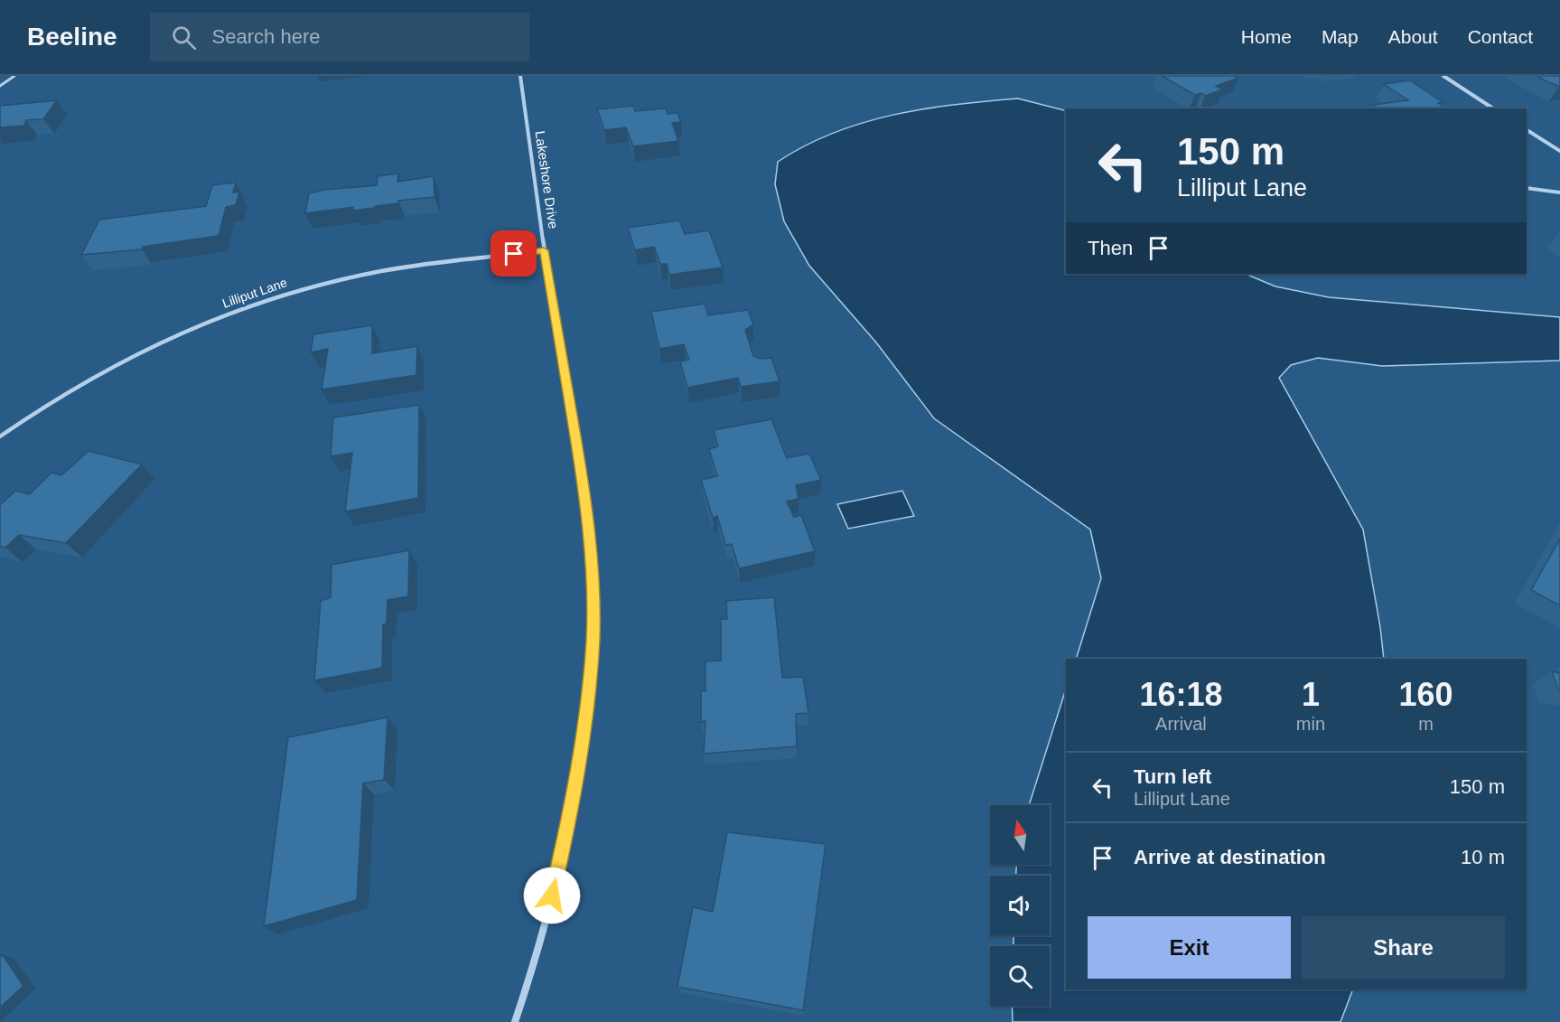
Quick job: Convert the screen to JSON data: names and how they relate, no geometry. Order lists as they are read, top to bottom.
{
  "streets": {
    "street": ["Lakeshore Drive", "Lilliput Lane"]
  },
  "crossings": [
    ["Lakeshore Drive", "Lilliput Lane"]
  ],
  "north": "top",
  "page": {
    "header": "Beeline",
    "search": "Search here",
    "nav": [
      "Home",
      "Map",
      "About",
      "Contact"
    ],
    "turn": ["150 m", "Lilliput Lane"],
    "then": "Then",
    "eta": [
      "16:18",
      "Arrival",
      "1",
      "min",
      "160",
      "m"
    ],
    "list": [
      {
        "name": "Turn left",
        "note": "Lilliput Lane",
        "value": "150 m"
      },
      {
        "name": "Arrive at destination",
        "value": "10 m"
      }
    ],
    "buttons": ["Exit", "Share"]
  }
}
